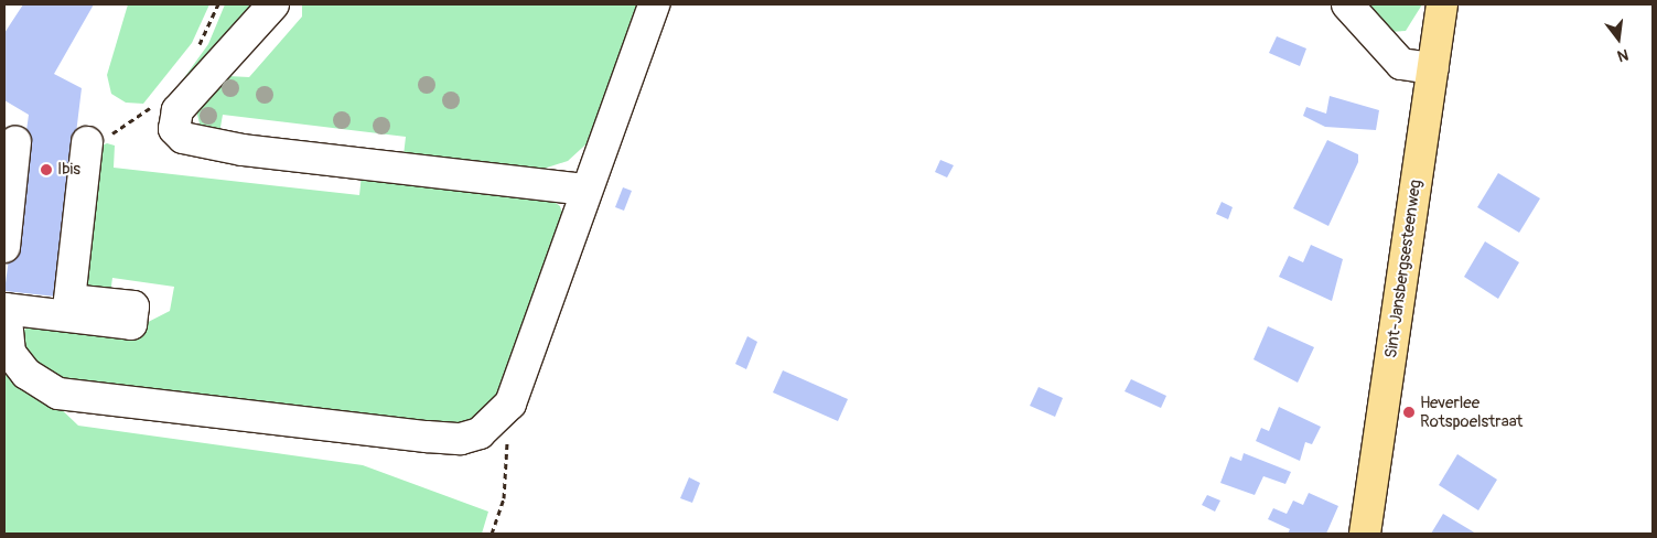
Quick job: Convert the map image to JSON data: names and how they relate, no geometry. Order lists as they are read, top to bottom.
{
  "streets": {
    "main road": ["Sint-Jansbergsesteenweg"]
  },
  "places": ["Ibis", "Heverlee Rotspoelstraat"],
  "north": "bottom"
}
